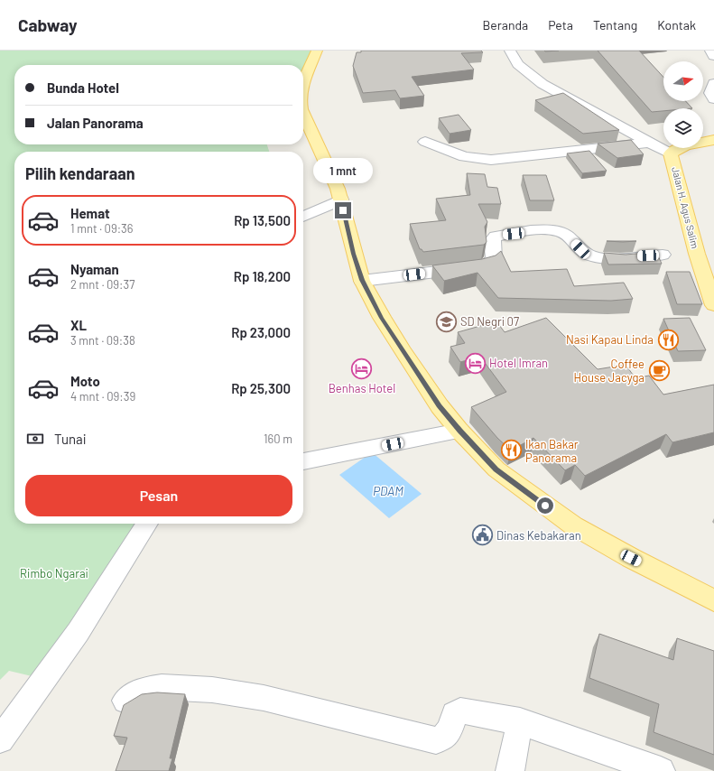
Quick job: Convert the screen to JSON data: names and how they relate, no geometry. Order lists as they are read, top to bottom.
{
  "streets": {
    "main road": ["Jalan H. Agus Salim"]
  },
  "water": ["PDAM"],
  "parks": ["Rimbo Ngarai"],
  "places": {
    "school or university": ["SD Negri 07"],
    "restaurant": ["Nasi Kapau Linda", "Ikan Bakar Panorama"],
    "hotel": ["Hotel Imran", "Benhas Hotel"],
    "cafe": ["Coffee House Jacyga"],
    "public building": ["Dinas Kebakaran"]
  },
  "north": "right",
  "page": {
    "header": "Cabway",
    "nav": [
      "Beranda",
      "Peta",
      "Tentang",
      "Kontak"
    ],
    "banner": ["Bunda Hotel", "Jalan Panorama"],
    "heading": "Pilih kendaraan",
    "bubble": "1 mnt",
    "list": [
      {
        "name": "Hemat",
        "note": "1 mnt · 09:36",
        "value": "Rp 13,500"
      },
      {
        "name": "Nyaman",
        "note": "2 mnt · 09:37",
        "value": "Rp 18,200"
      },
      {
        "name": "XL",
        "note": "3 mnt · 09:38",
        "value": "Rp 23,000"
      },
      {
        "name": "Moto",
        "note": "4 mnt · 09:39",
        "value": "Rp 25,300"
      }
    ],
    "pay": ["Tunai", "160 m"],
    "buttons": "Pesan"
  }
}
